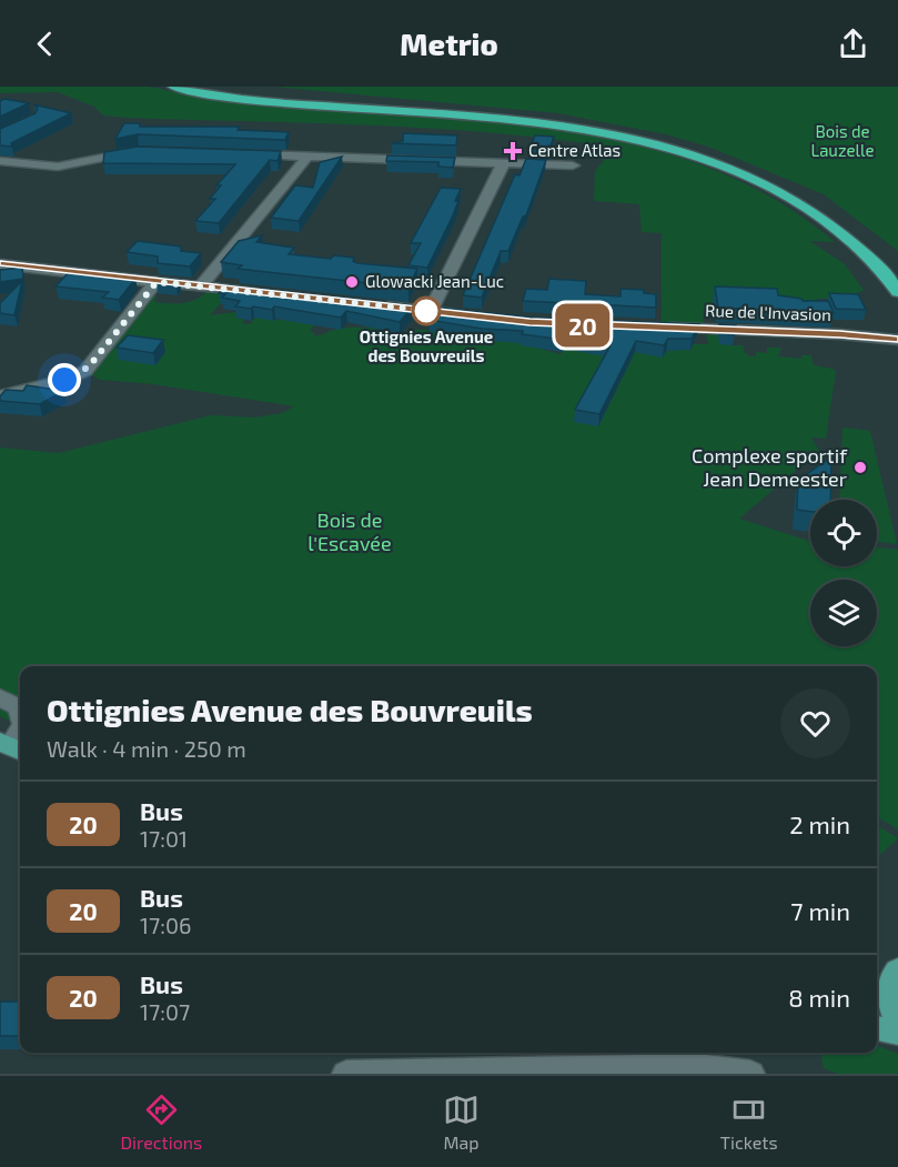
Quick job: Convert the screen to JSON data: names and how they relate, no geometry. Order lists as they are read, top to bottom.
{
  "streets": {
    "street": ["Rue de l'Invasion"]
  },
  "parks": ["Bois de Lauzelle", "Bois de l'Escavée"],
  "places": {
    "health": ["Centre Atlas"],
    "other": ["Glowacki Jean-Luc", "Ottignies Avenue des Bouvreuils", "Complexe sportif Jean Demeester"]
  },
  "lines": ["bus line 20"],
  "page": {
    "header": "Metrio",
    "on_map": "20",
    "heading": ["Ottignies Avenue des Bouvreuils", "Walk · 4 min · 250 m"],
    "list": [
      {
        "mark": "20",
        "name": "Bus",
        "note": "17:01",
        "value": "2 min"
      },
      {
        "mark": "20",
        "name": "Bus",
        "note": "17:06",
        "value": "7 min"
      },
      {
        "mark": "20",
        "name": "Bus",
        "note": "17:07",
        "value": "8 min"
      }
    ],
    "tabs": ["Directions", "Map", "Tickets"]
  }
}
